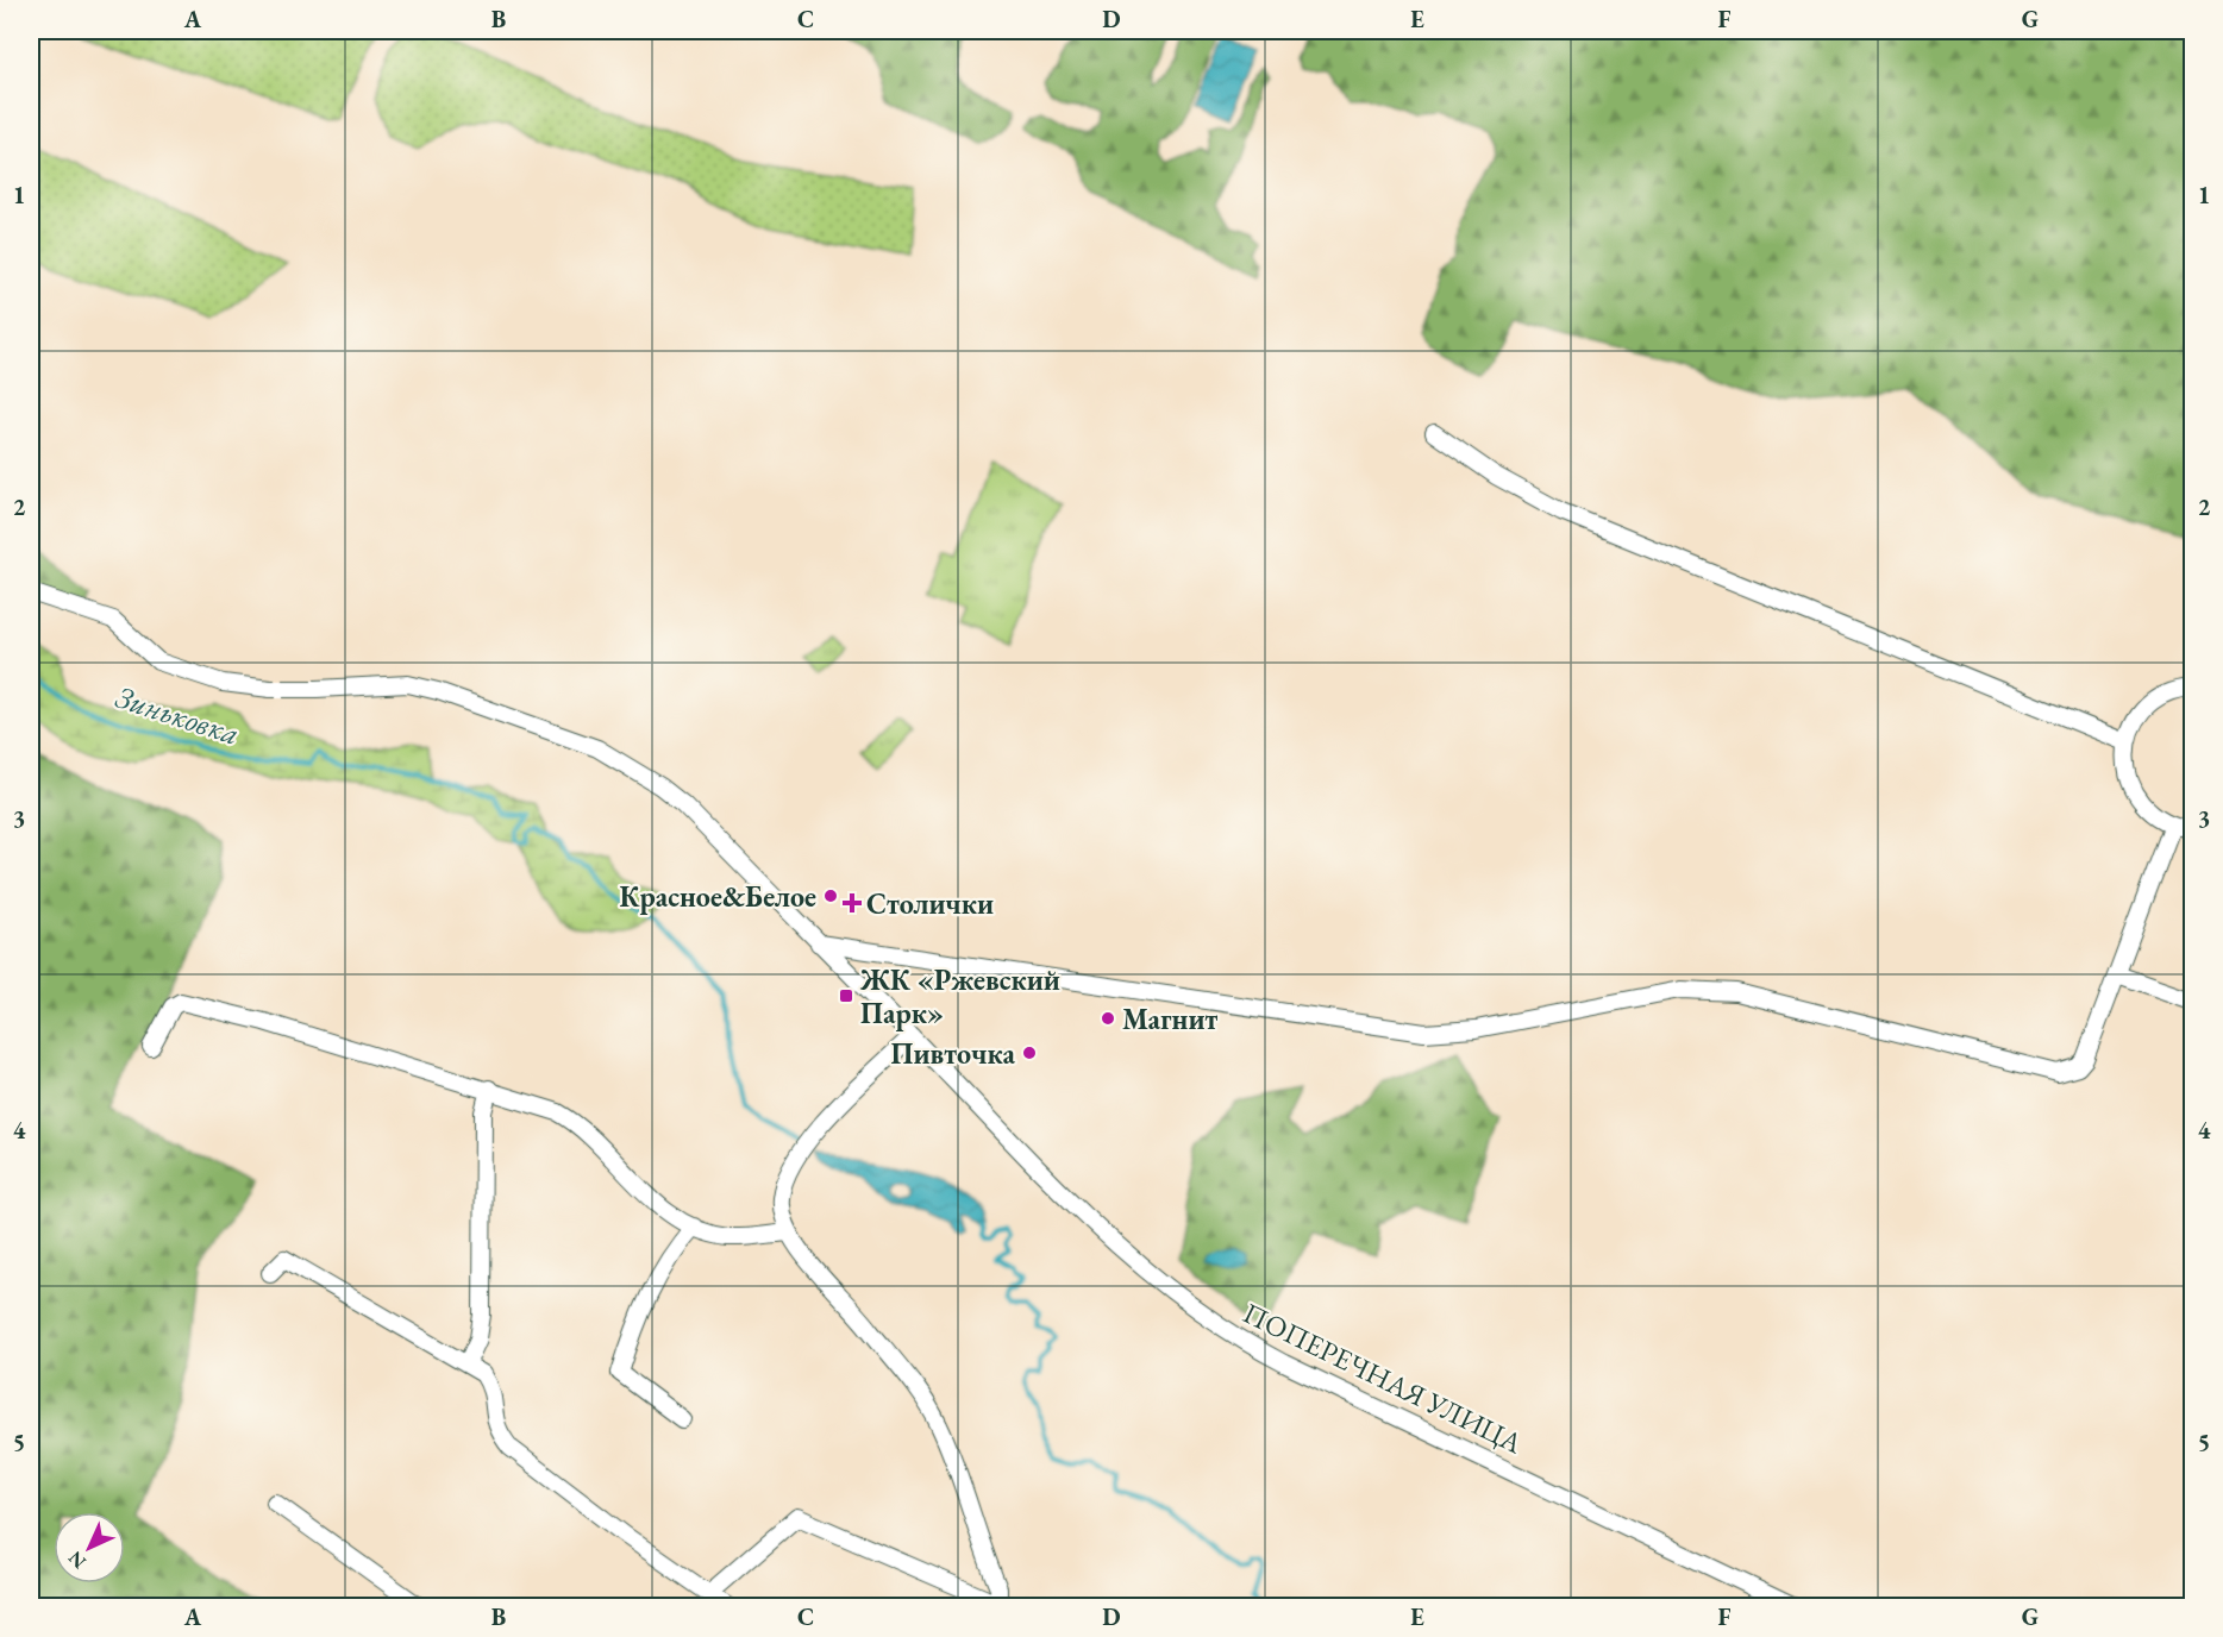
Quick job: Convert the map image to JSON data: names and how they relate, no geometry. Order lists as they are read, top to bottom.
{
  "streets": {
    "street": ["ПОПЕРЕЧНАЯ УЛИЦА"]
  },
  "water": ["Зиньковка"],
  "places": {
    "other": ["Красное&Белое", "Магнит", "Пивточка"],
    "health": ["Столички"],
    "transit": ["ЖК «Ржевский Парк»"]
  },
  "north": "bottom left",
  "grid": {
    "columns": [
      "A",
      "B",
      "C",
      "D",
      "E",
      "F",
      "G"
    ],
    "rows": [
      "1",
      "2",
      "3",
      "4",
      "5"
    ]
  }
}
